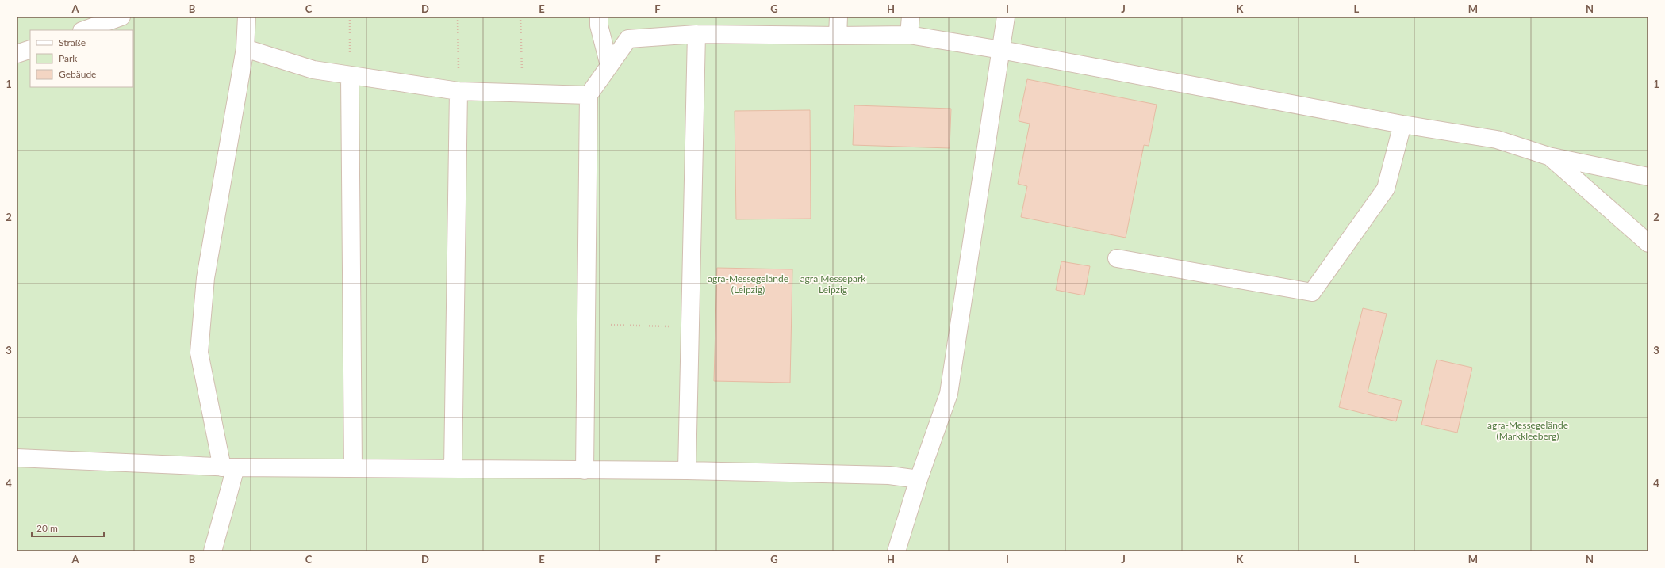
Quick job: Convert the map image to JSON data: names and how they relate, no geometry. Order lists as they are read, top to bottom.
{
  "parks": ["agra-Messegelände (Leipzig)", "agra Messepark Leipzig", "agra-Messegelände (Markkleeberg)"],
  "legend": ["Straße", "Park", "Gebäude"],
  "scale_bar": "20 m",
  "grid": {
    "columns": [
      "A",
      "B",
      "C",
      "D",
      "E",
      "F",
      "G",
      "H",
      "I",
      "J",
      "K",
      "L",
      "M",
      "N"
    ],
    "rows": [
      "1",
      "2",
      "3",
      "4"
    ]
  }
}
